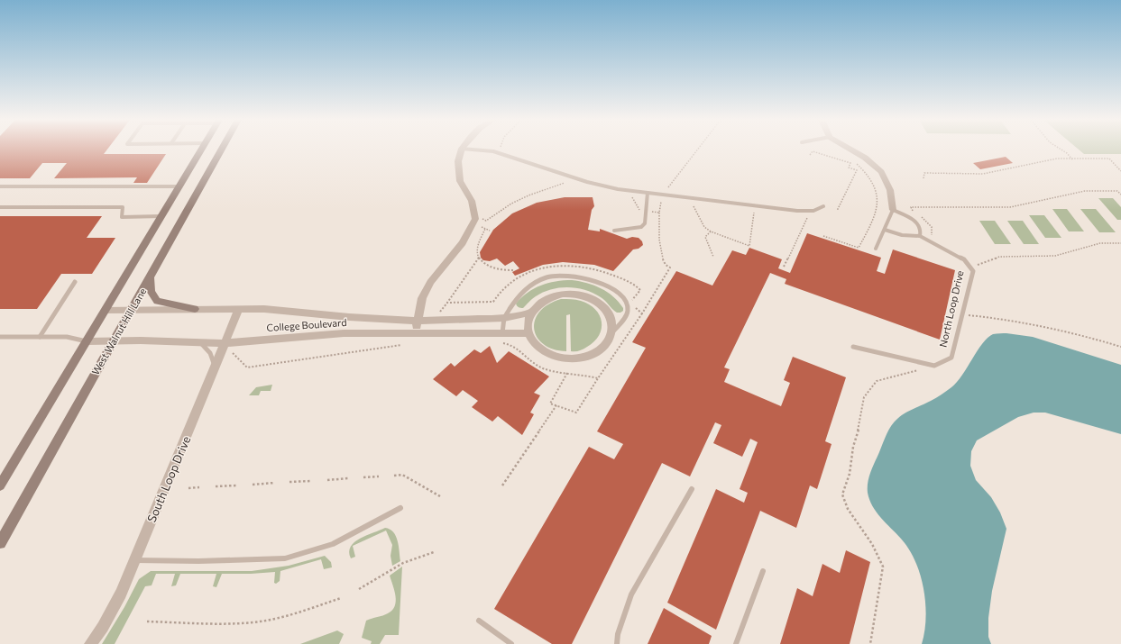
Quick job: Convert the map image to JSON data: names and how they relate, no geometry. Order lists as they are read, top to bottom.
{
  "streets": {
    "main road": ["West Walnut Hill Lane"],
    "street": ["College Boulevard", "South Loop Drive"],
    "lane": ["North Loop Drive"]
  },
  "crossings": [
    ["College Boulevard", "West Walnut Hill Lane"],
    ["College Boulevard", "South Loop Drive"]
  ]
}
